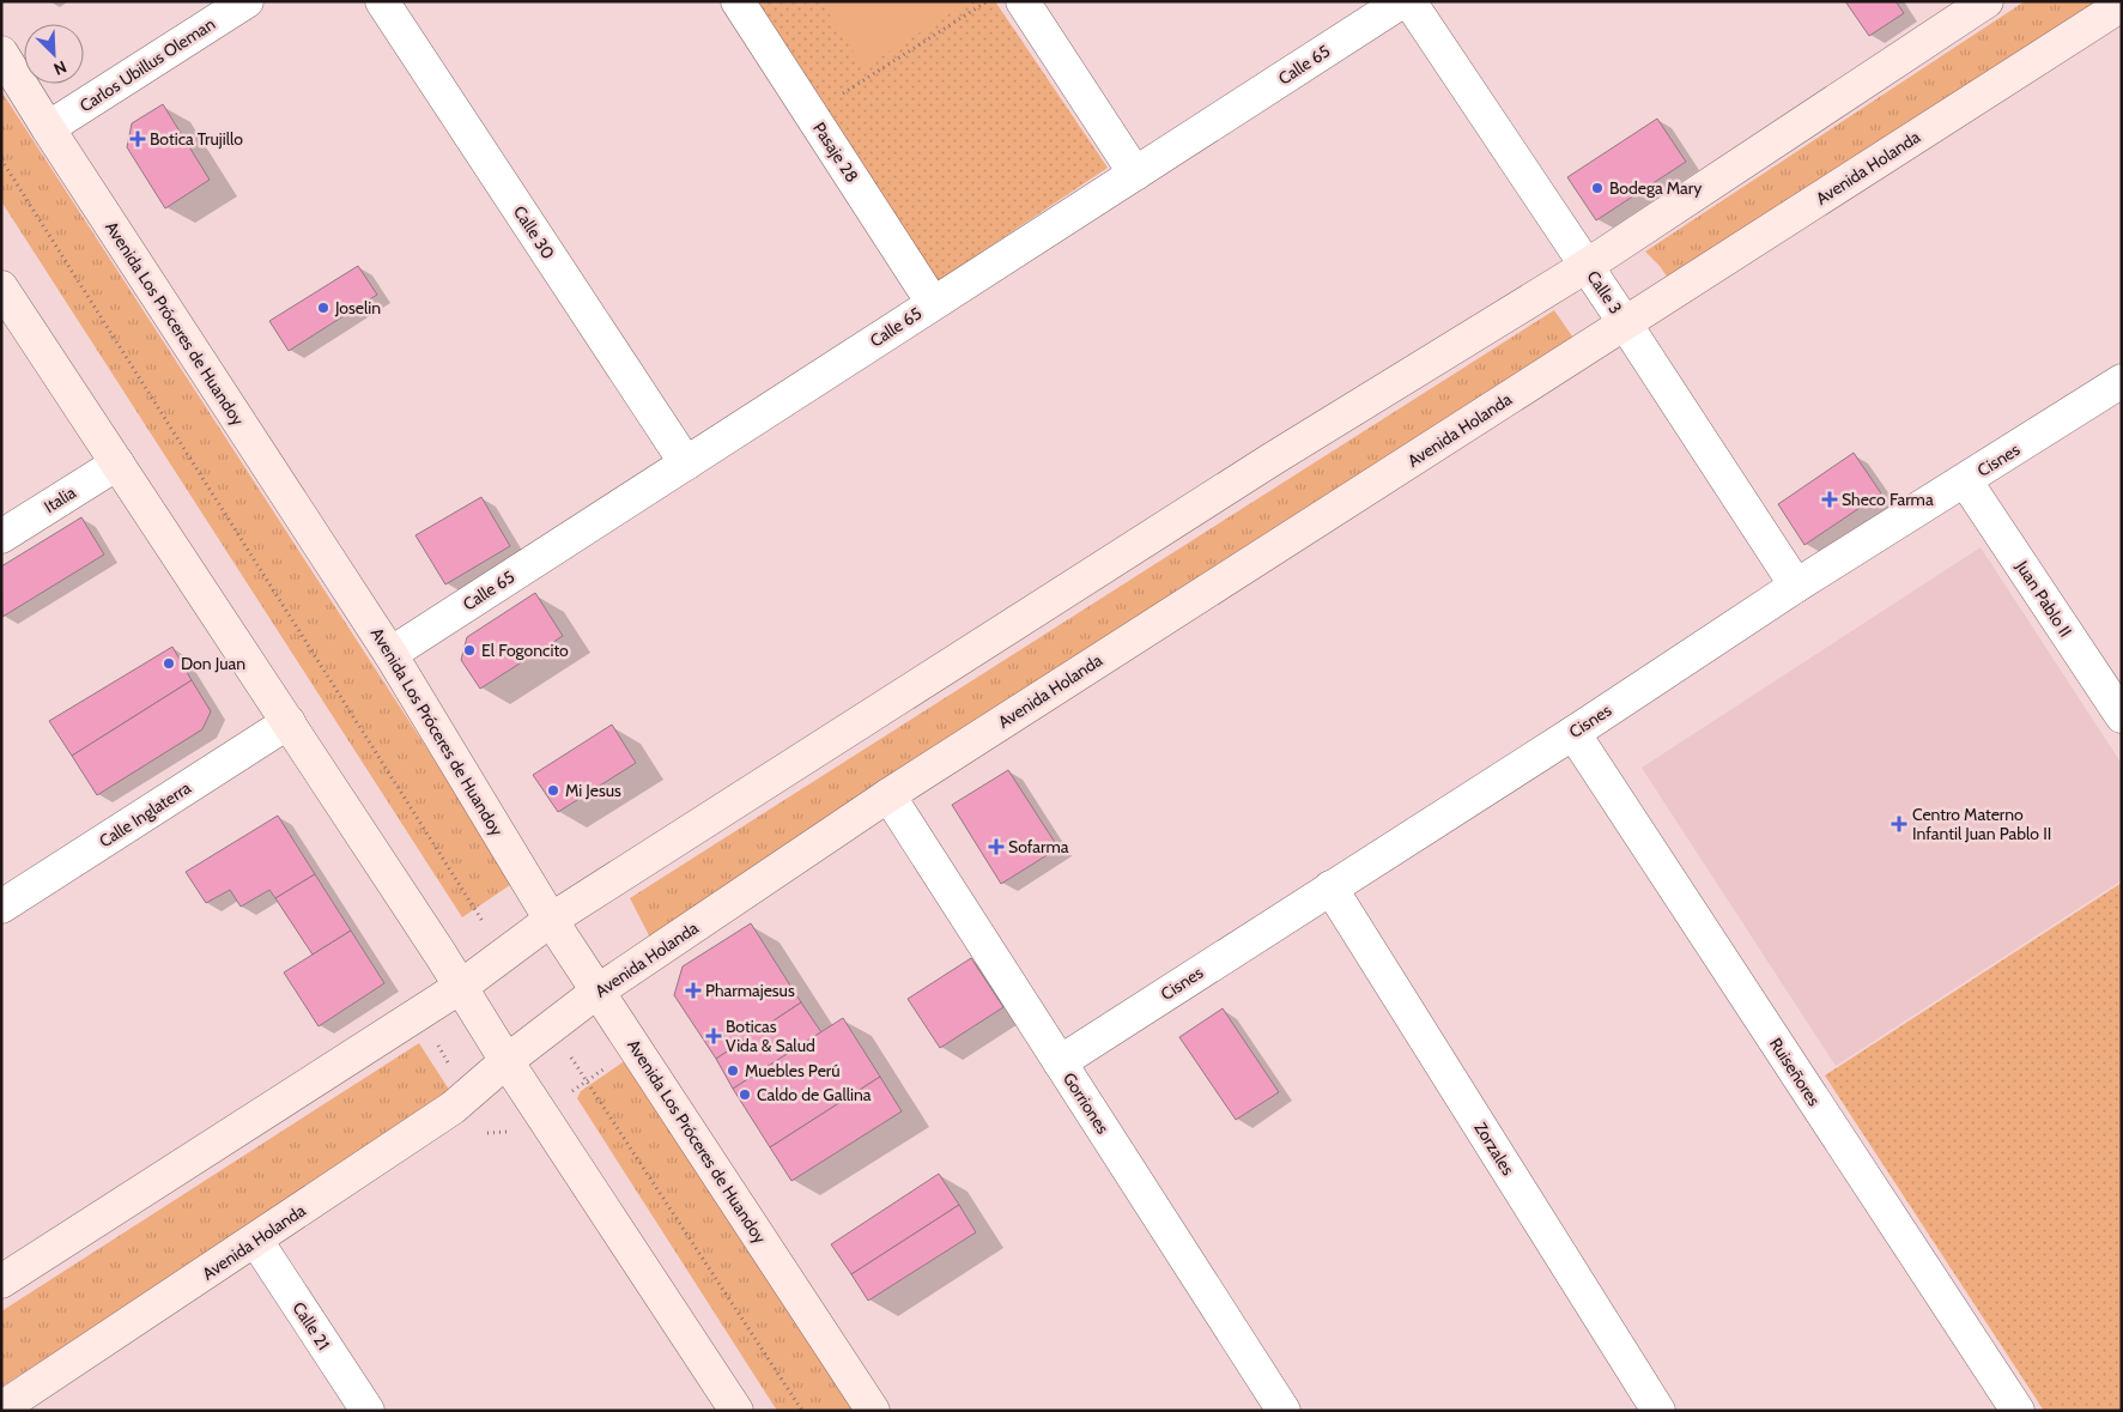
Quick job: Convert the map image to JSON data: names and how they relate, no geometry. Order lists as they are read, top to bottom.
{
  "streets": {
    "street": [
      "Carlos Ubillus Oleman",
      "Calle 65",
      "Pasaje 28",
      "Avenida Holanda",
      "Calle 30",
      "Calle 3",
      "Avenida Los Próceres de Huandoy",
      "Cisnes",
      "Italia",
      "Juan Pablo II",
      "Calle Inglaterra",
      "Ruiseñores",
      "Gorriones",
      "Zorzales",
      "Calle 21"
    ]
  },
  "crossings": [
    ["Carlos Ubillus Oleman", "Avenida Los Próceres de Huandoy"],
    ["Calle 65", "Pasaje 28"],
    ["Calle 65", "Calle 30"],
    ["Calle 65", "Avenida Los Próceres de Huandoy"],
    ["Avenida Holanda", "Calle 3"],
    ["Avenida Holanda", "Avenida Los Próceres de Huandoy"],
    ["Avenida Holanda", "Gorriones"],
    ["Avenida Holanda", "Calle 21"],
    ["Calle 3", "Cisnes"],
    ["Cisnes", "Juan Pablo II"],
    ["Cisnes", "Ruiseñores"],
    ["Cisnes", "Gorriones"],
    ["Cisnes", "Zorzales"]
  ],
  "places": {
    "health": [
      "Botica Trujillo",
      "Sheco Farma",
      "Centro Materno Infantil Juan Pablo II",
      "Sofarma",
      "Pharmajesus",
      "Boticas Vida & Salud"
    ],
    "other": [
      "Bodega Mary",
      "Joselin",
      "El Fogoncito",
      "Don Juan",
      "Mi Jesus",
      "Muebles Perú",
      "Caldo de Gallina"
    ]
  },
  "north": "bottom right"
}
